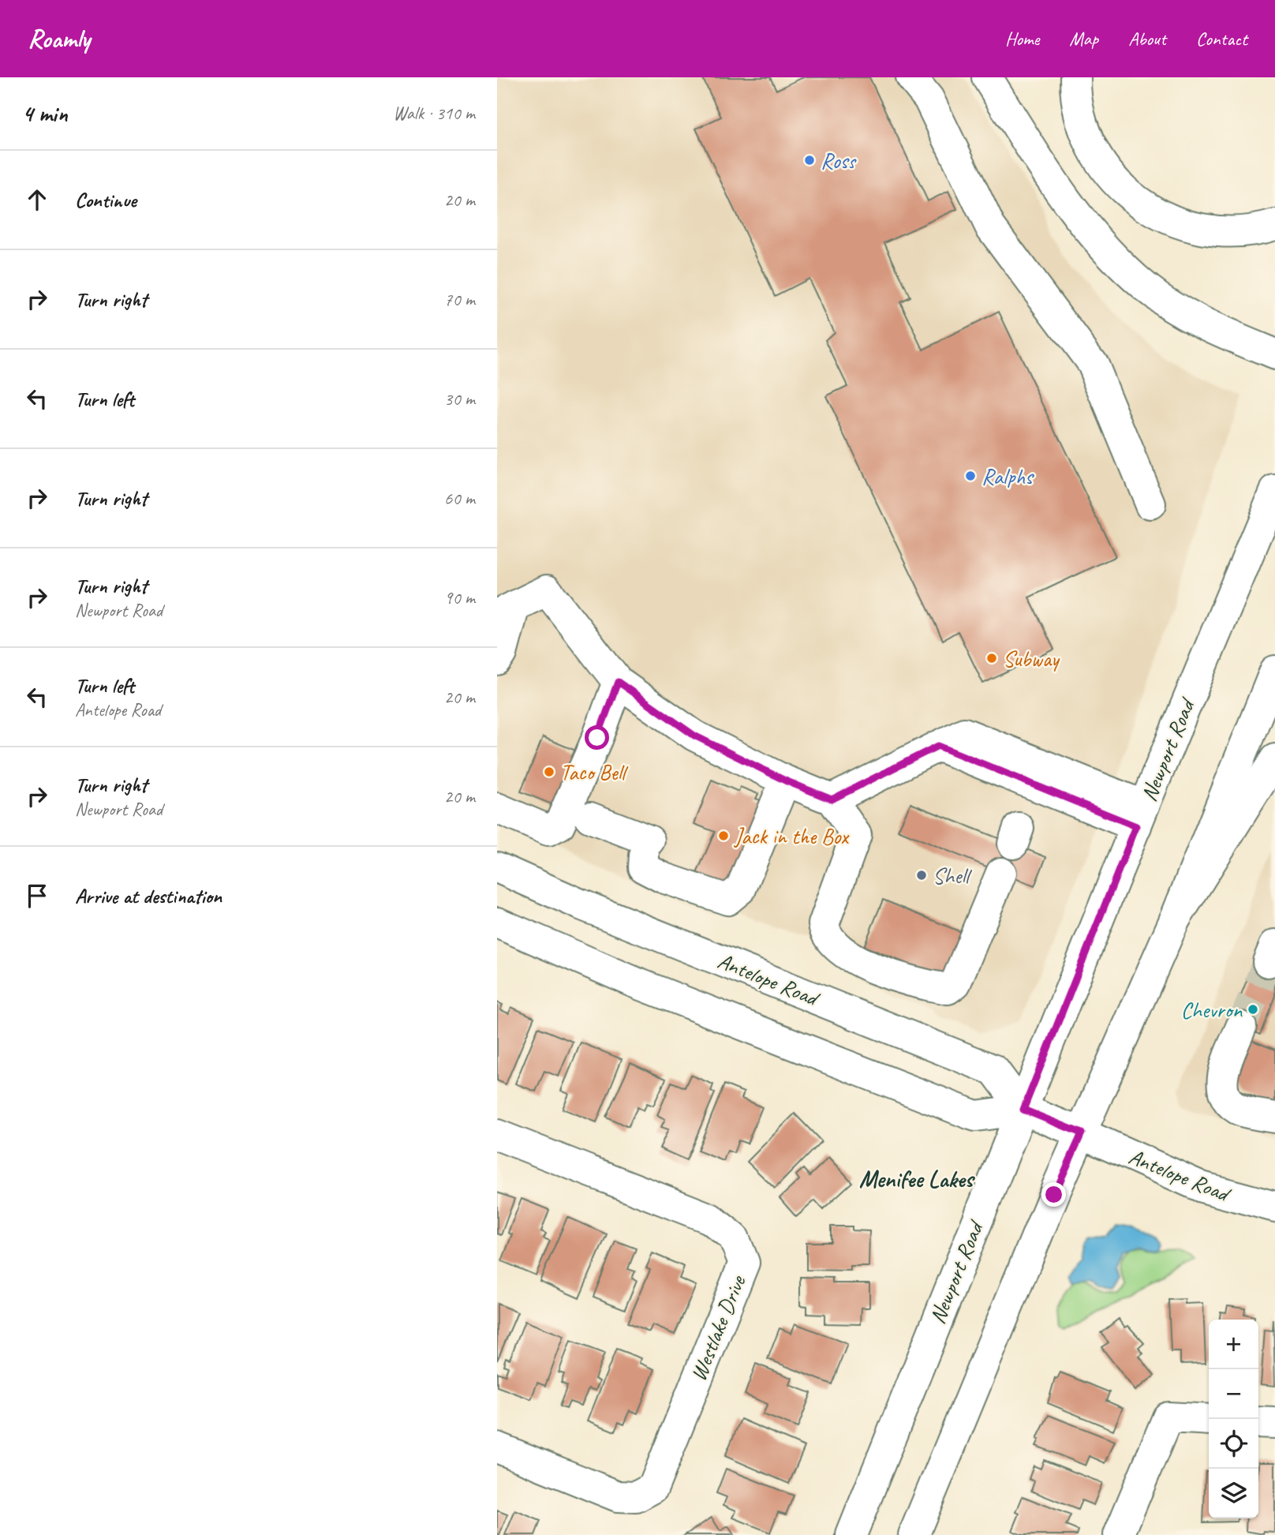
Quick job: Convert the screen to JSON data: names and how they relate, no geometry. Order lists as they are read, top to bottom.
{
  "streets": {
    "main road": ["Newport Road", "Antelope Road", "Westlake Drive"]
  },
  "crossings": [
    ["Newport Road", "Antelope Road"]
  ],
  "districts": ["Menifee Lakes"],
  "places": [
    "Ross",
    "Ralphs",
    "Subway",
    "Taco Bell",
    "Jack in the Box",
    "Shell",
    "Chevron"
  ],
  "page": {
    "header": "Roamly",
    "nav": [
      "Home",
      "Map",
      "About",
      "Contact"
    ],
    "heading": ["4 min", "Walk · 310 m"],
    "list": [
      ["Continue", "20 m"],
      ["Turn right", "70 m"],
      ["Turn left", "30 m"],
      ["Turn right", "60 m"],
      ["Turn right", "Newport Road", "90 m"],
      ["Turn left", "Antelope Road", "20 m"],
      ["Turn right", "Newport Road", "20 m"],
      "Arrive at destination"
    ],
    "map_buttons": ["+", "−"]
  }
}
